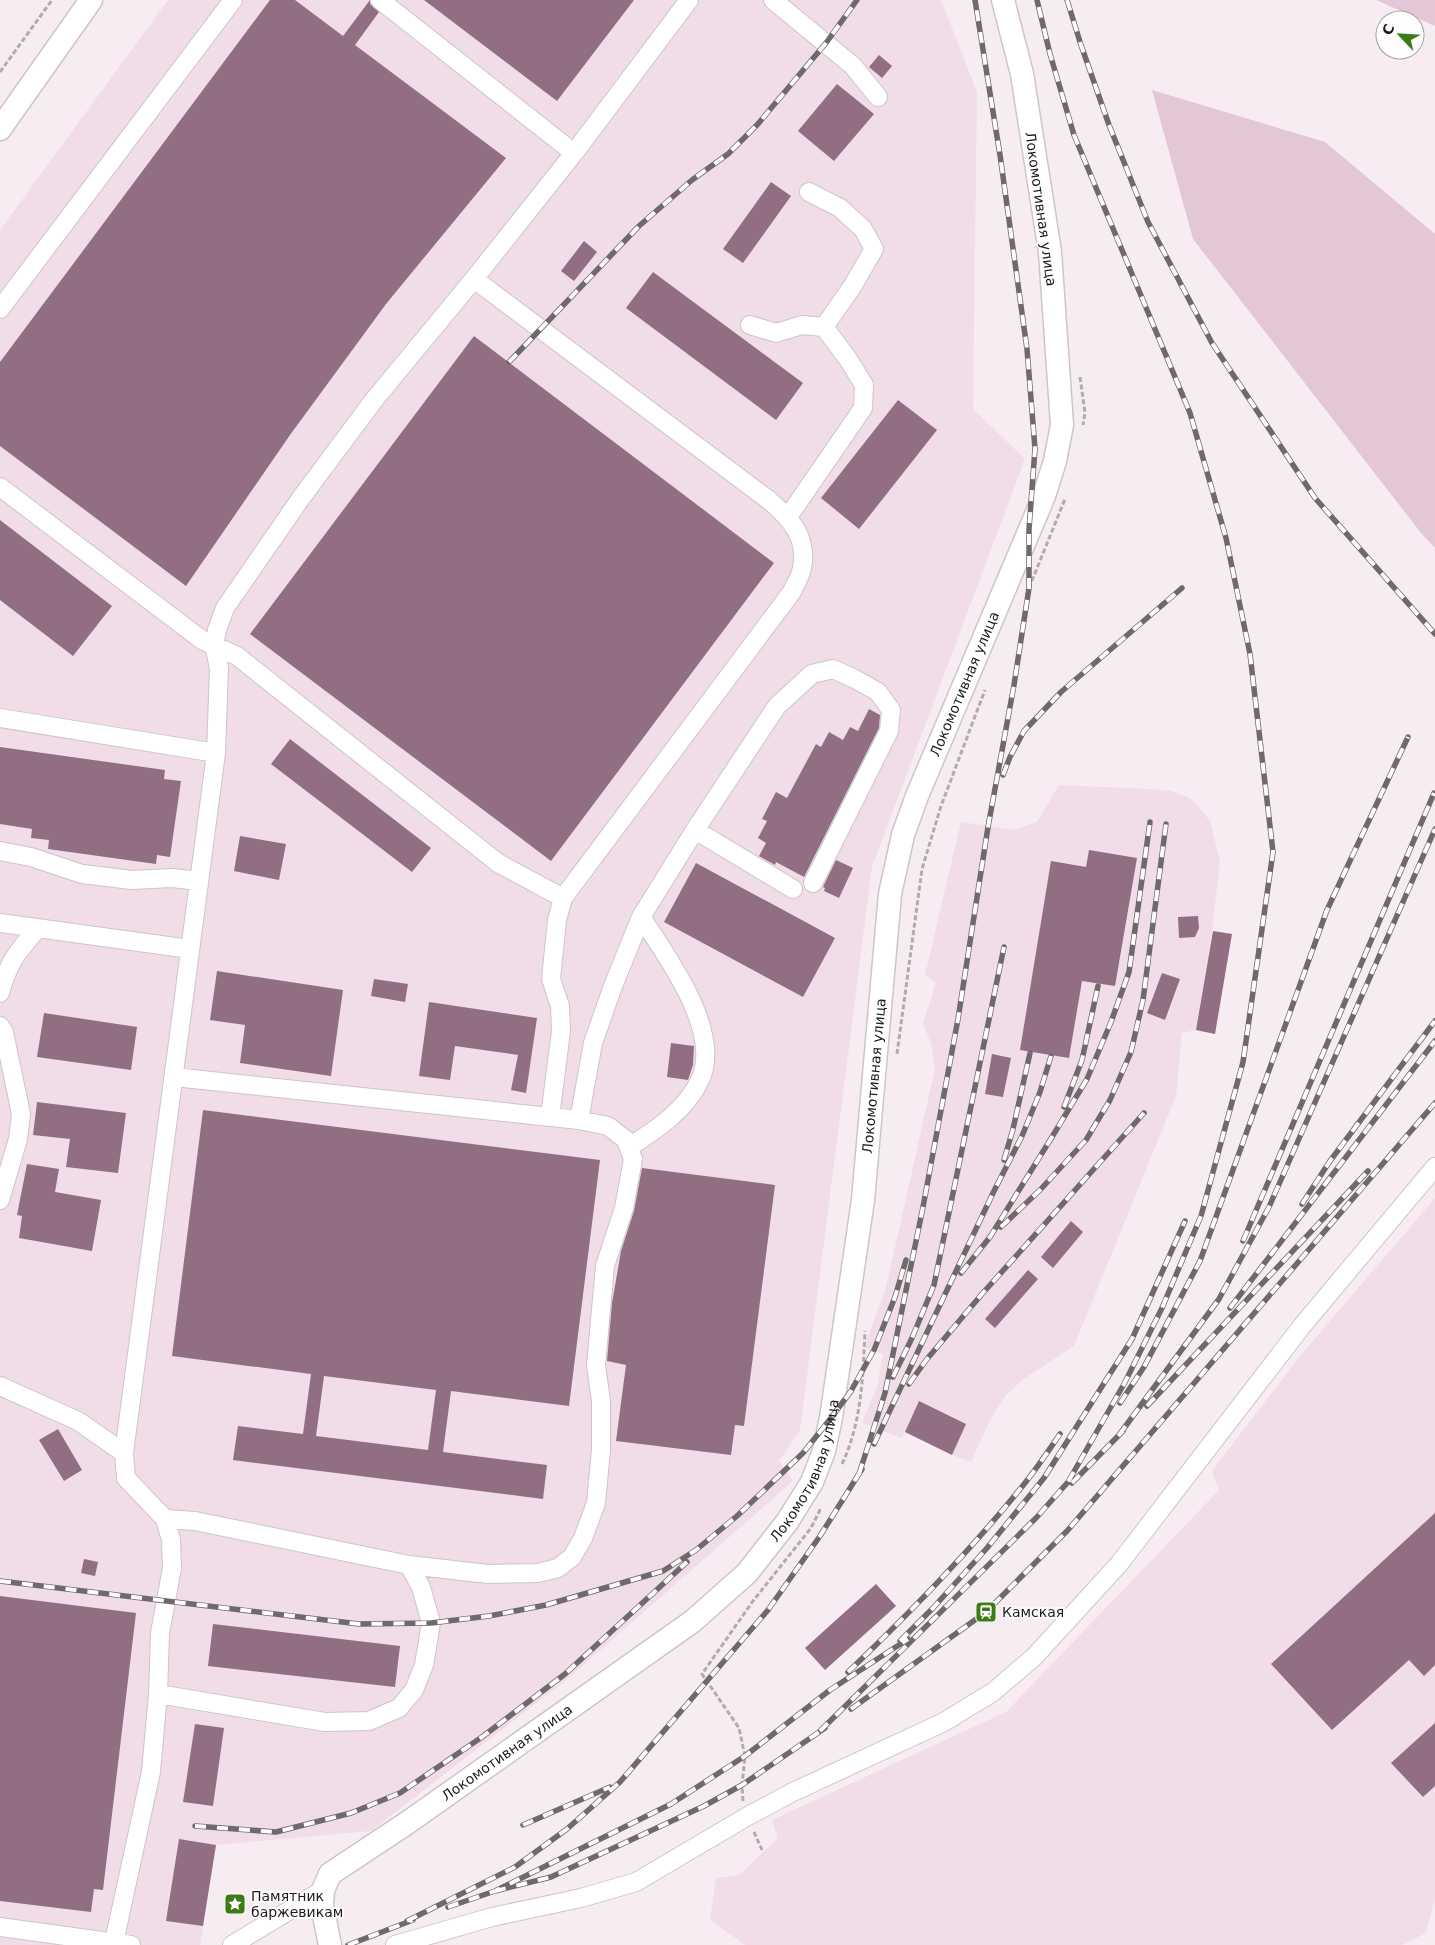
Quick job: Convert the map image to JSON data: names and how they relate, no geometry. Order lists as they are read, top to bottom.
{
  "streets": {
    "main road": ["Локомотивная улица"]
  },
  "places": {
    "station": ["Камская"],
    "place": ["Памятник баржевикам"]
  },
  "north": "top left"
}
